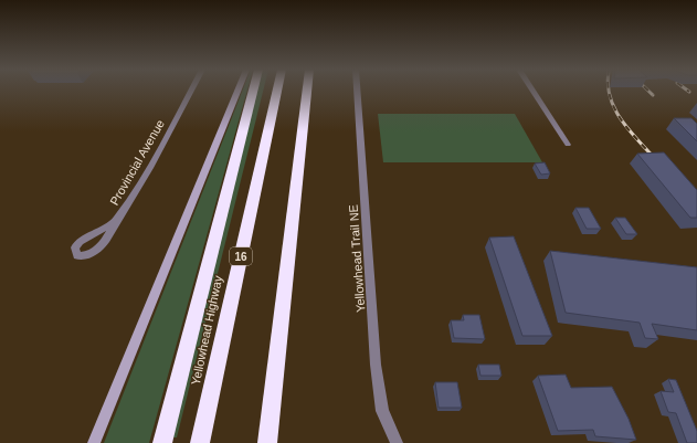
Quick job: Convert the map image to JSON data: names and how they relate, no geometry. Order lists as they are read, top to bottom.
{
  "streets": {
    "highway": ["16", "Yellowhead Highway"],
    "street": ["Provincial Avenue", "Yellowhead Trail NE"]
  }
}
